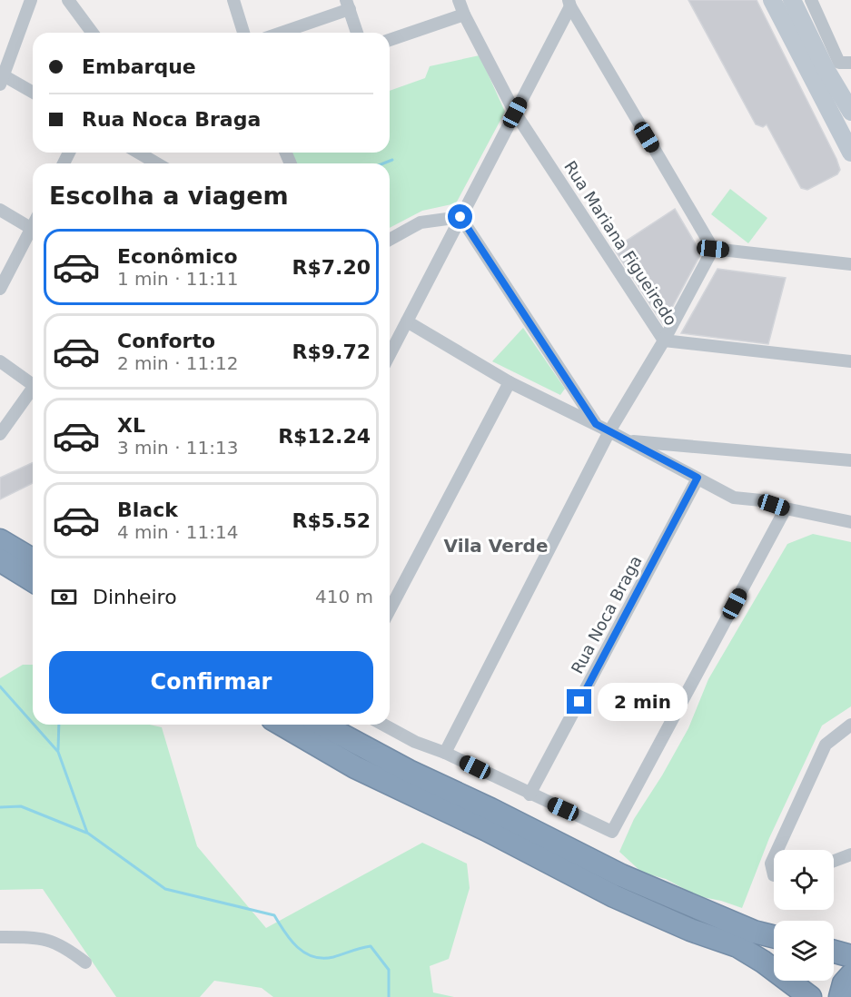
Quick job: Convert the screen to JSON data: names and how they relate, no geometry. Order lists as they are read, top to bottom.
{
  "streets": {
    "street": ["Rua Mariana Figueiredo", "Rua Noca Braga"]
  },
  "districts": ["Vila Verde"],
  "page": {
    "banner": ["Embarque", "Rua Noca Braga"],
    "heading": "Escolha a viagem",
    "list": [
      {
        "name": "Econômico",
        "note": "1 min · 11:11",
        "value": "R$7.20"
      },
      {
        "name": "Conforto",
        "note": "2 min · 11:12",
        "value": "R$9.72"
      },
      {
        "name": "XL",
        "note": "3 min · 11:13",
        "value": "R$12.24"
      },
      {
        "name": "Black",
        "note": "4 min · 11:14",
        "value": "R$5.52"
      }
    ],
    "pay": ["Dinheiro", "410 m"],
    "buttons": "Confirmar",
    "bubble": "2 min"
  }
}
